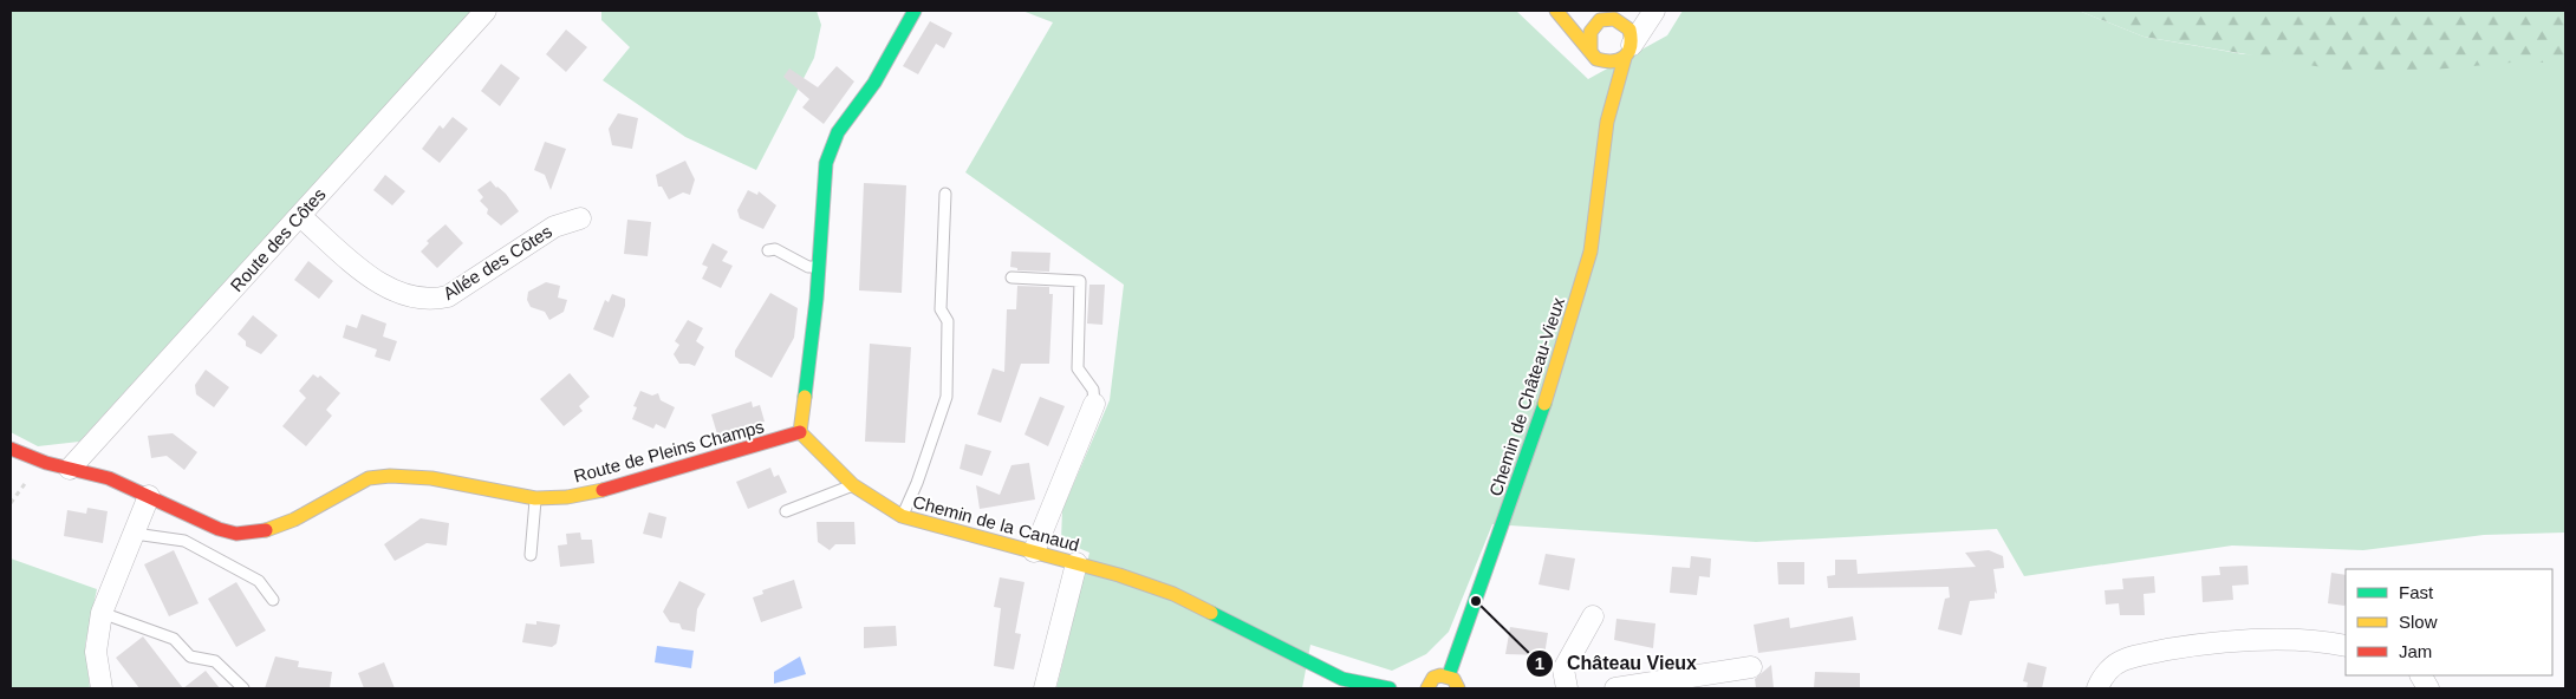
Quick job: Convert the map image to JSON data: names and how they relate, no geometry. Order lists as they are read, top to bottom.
{
  "streets": {
    "street": [
      "Route des Côtes",
      "Allée des Côtes",
      "Chemin de Château-Vieux",
      "Route de Pleins Champs",
      "Chemin de la Canaud"
    ]
  },
  "crossings": [
    ["Route des Côtes", "Allée des Côtes"],
    ["Route des Côtes", "Route de Pleins Champs"],
    ["Route de Pleins Champs", "Chemin de la Canaud"]
  ],
  "places": ["Château Vieux"],
  "legend": ["Fast", "Slow", "Jam"]
}
